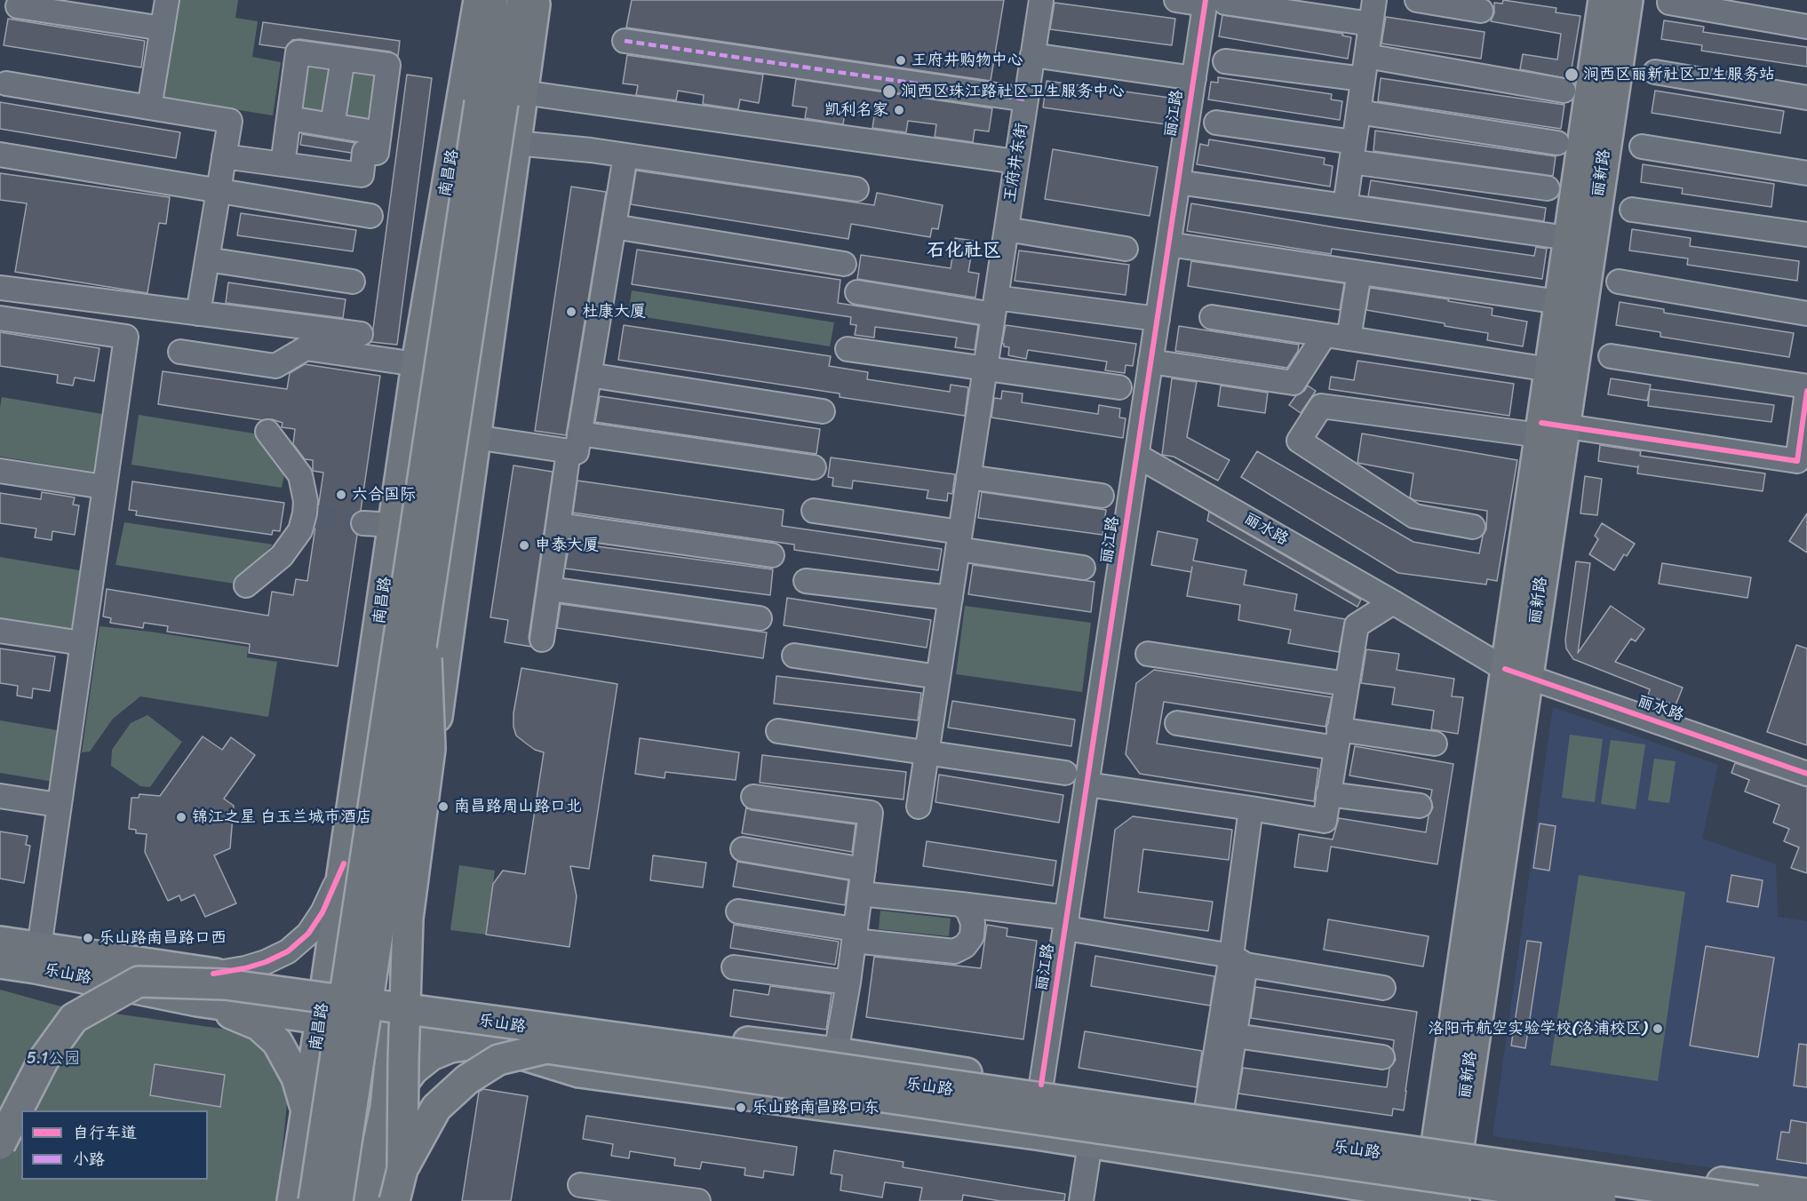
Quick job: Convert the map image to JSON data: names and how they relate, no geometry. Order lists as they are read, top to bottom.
{
  "streets": {
    "main road": ["南昌路", "丽新路", "乐山路"],
    "street": ["丽江路", "王府井东街", "丽水路"]
  },
  "crossings": [
    ["丽江路", "丽水路"],
    ["丽江路", "乐山路"],
    ["南昌路", "乐山路"],
    ["丽新路", "丽水路"],
    ["丽新路", "乐山路"]
  ],
  "districts": ["石化社区"],
  "parks": ["5.1公园"],
  "places": [
    "王府井购物中心",
    "涧西区丽新社区卫生服务站",
    "涧西区珠江路社区卫生服务中心",
    "凯利名家",
    "杜康大厦",
    "六合国际",
    "申泰大厦",
    "南昌路周山路口北",
    "锦江之星 白玉兰城市酒店",
    "乐山路南昌路口西",
    "洛阳市航空实验学校(洛浦校区)",
    "乐山路南昌路口东"
  ],
  "legend": ["自行车道", "小路"]
}
